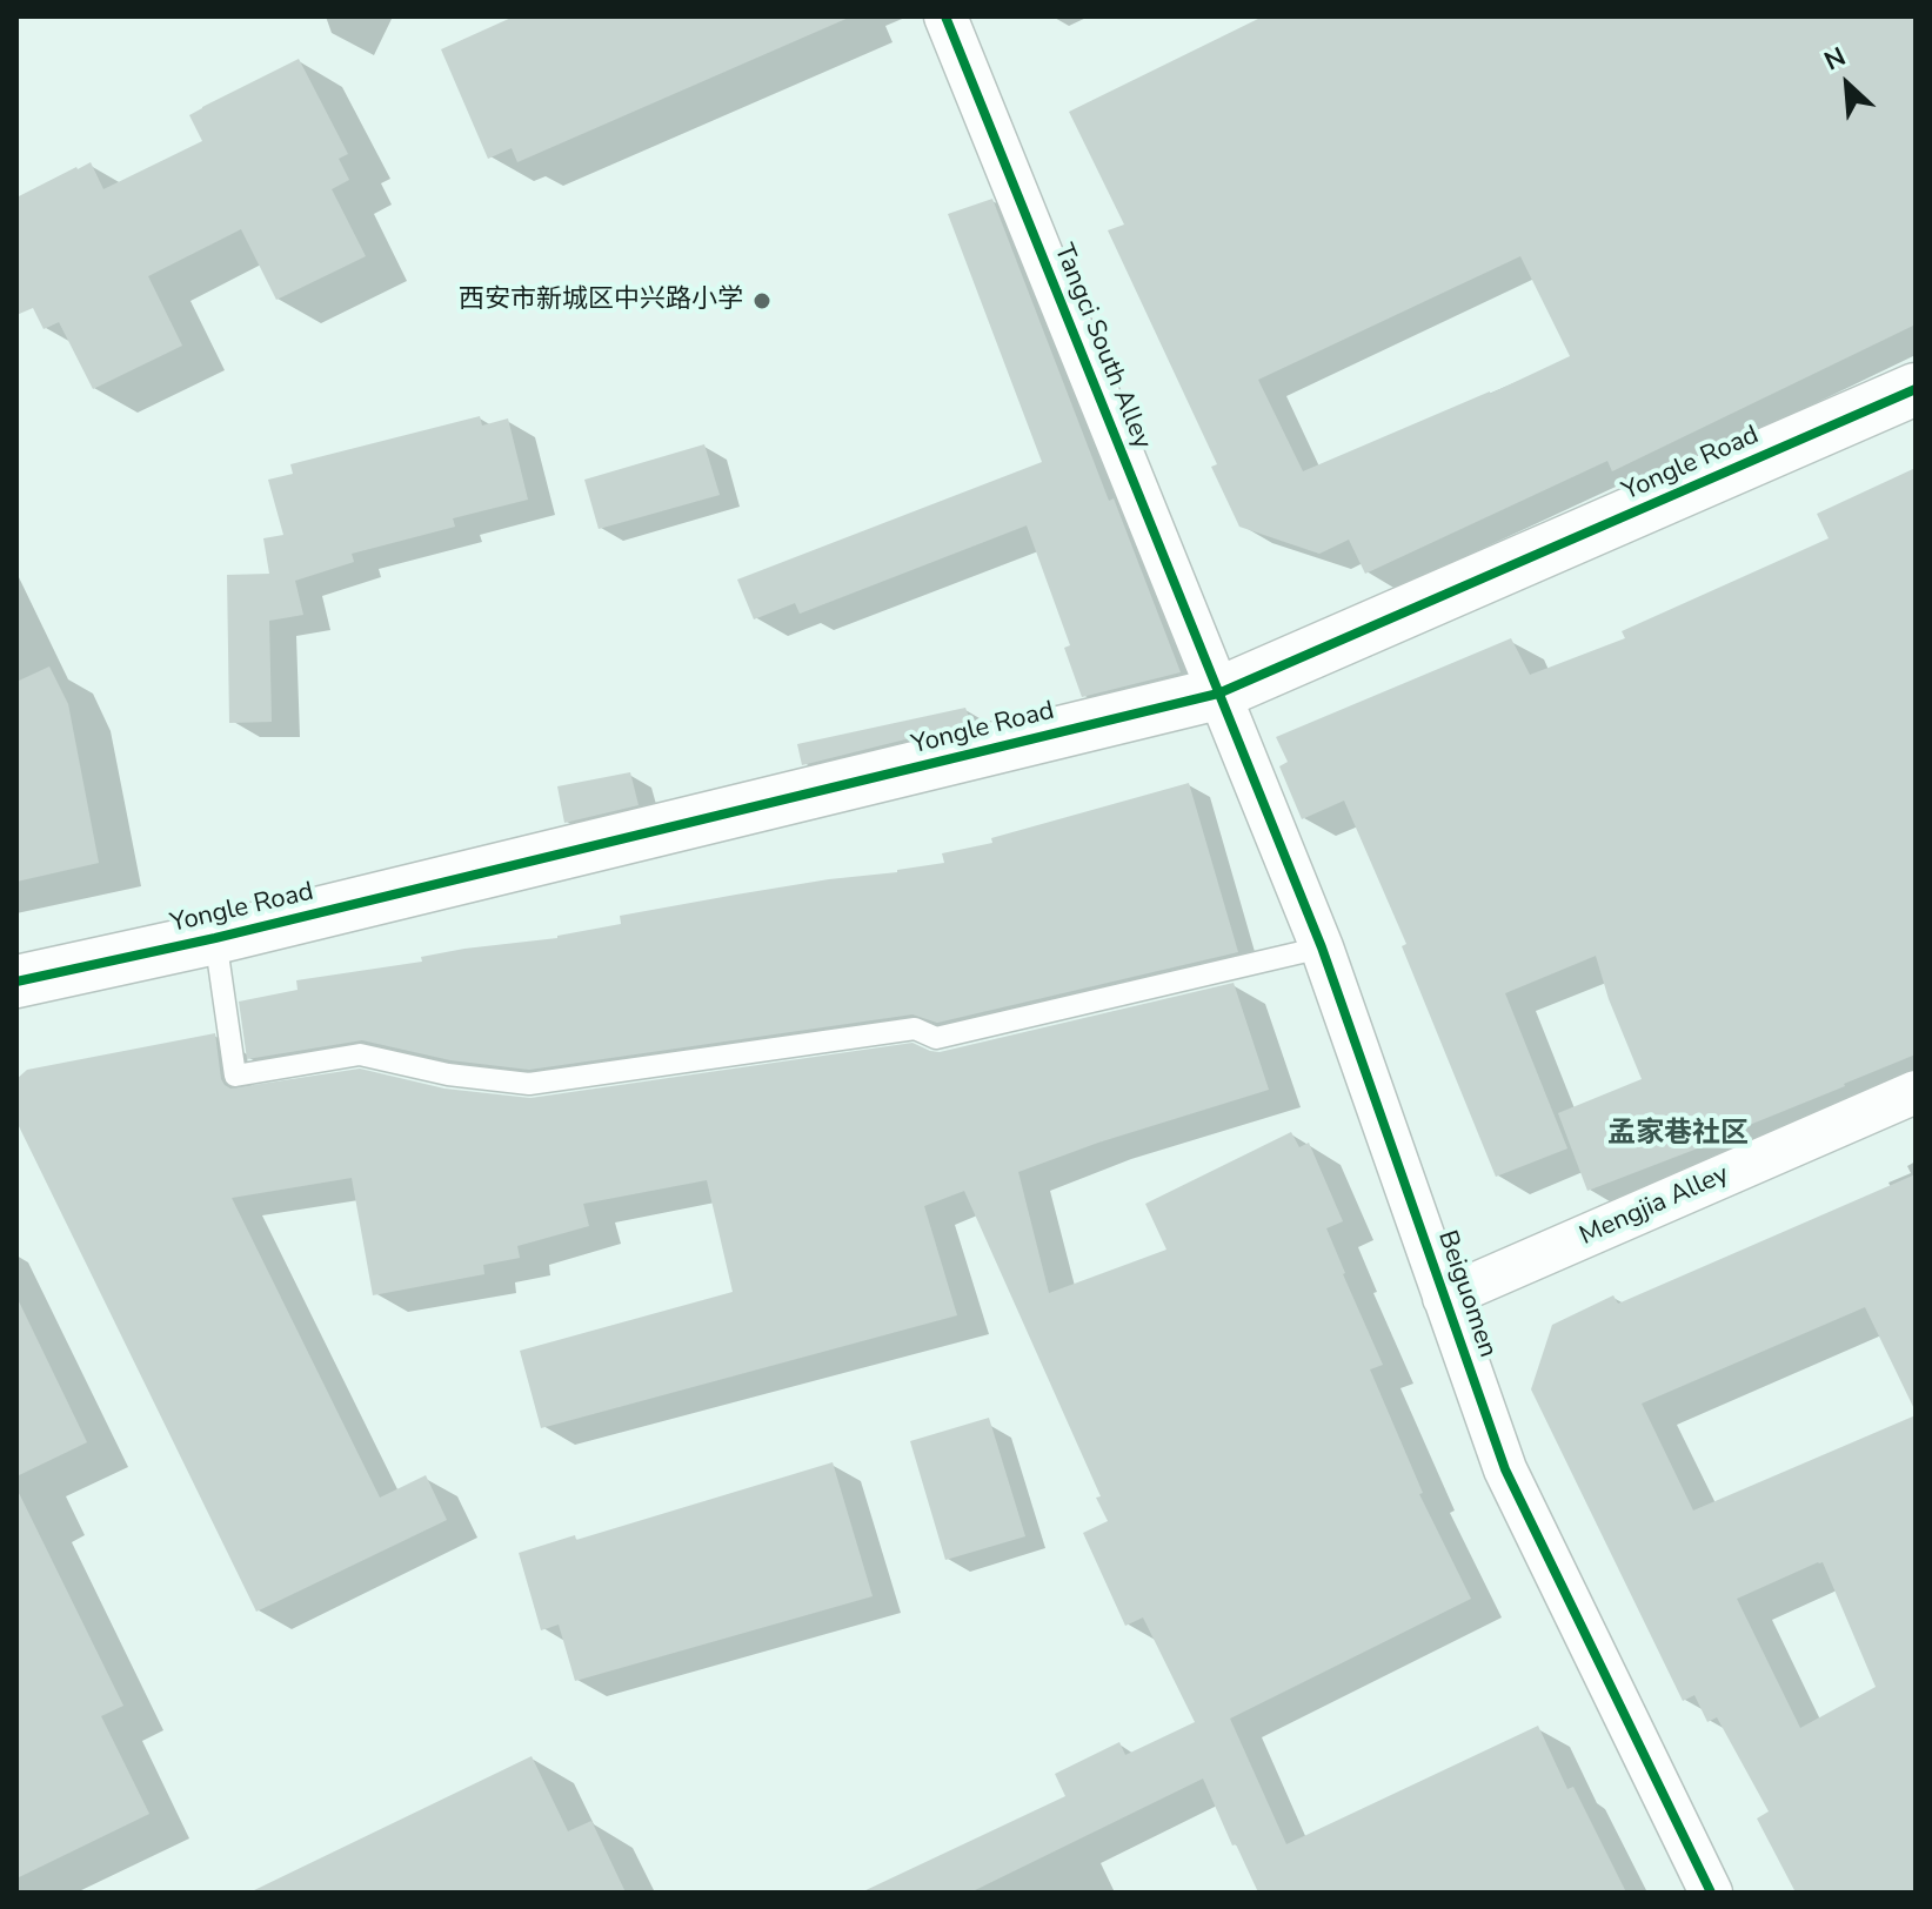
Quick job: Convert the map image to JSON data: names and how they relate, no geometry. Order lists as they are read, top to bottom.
{
  "streets": {
    "street": [
      "Tangci South Alley",
      "Yongle Road",
      "Mengjia Alley",
      "Beiguomen"
    ]
  },
  "crossings": [
    ["Tangci South Alley", "Yongle Road"],
    ["Tangci South Alley", "Beiguomen"],
    ["Yongle Road", "Beiguomen"],
    ["Mengjia Alley", "Beiguomen"]
  ],
  "districts": ["孟家巷社区"],
  "places": ["西安市新城区中兴路小学"],
  "north": "top left"
}
